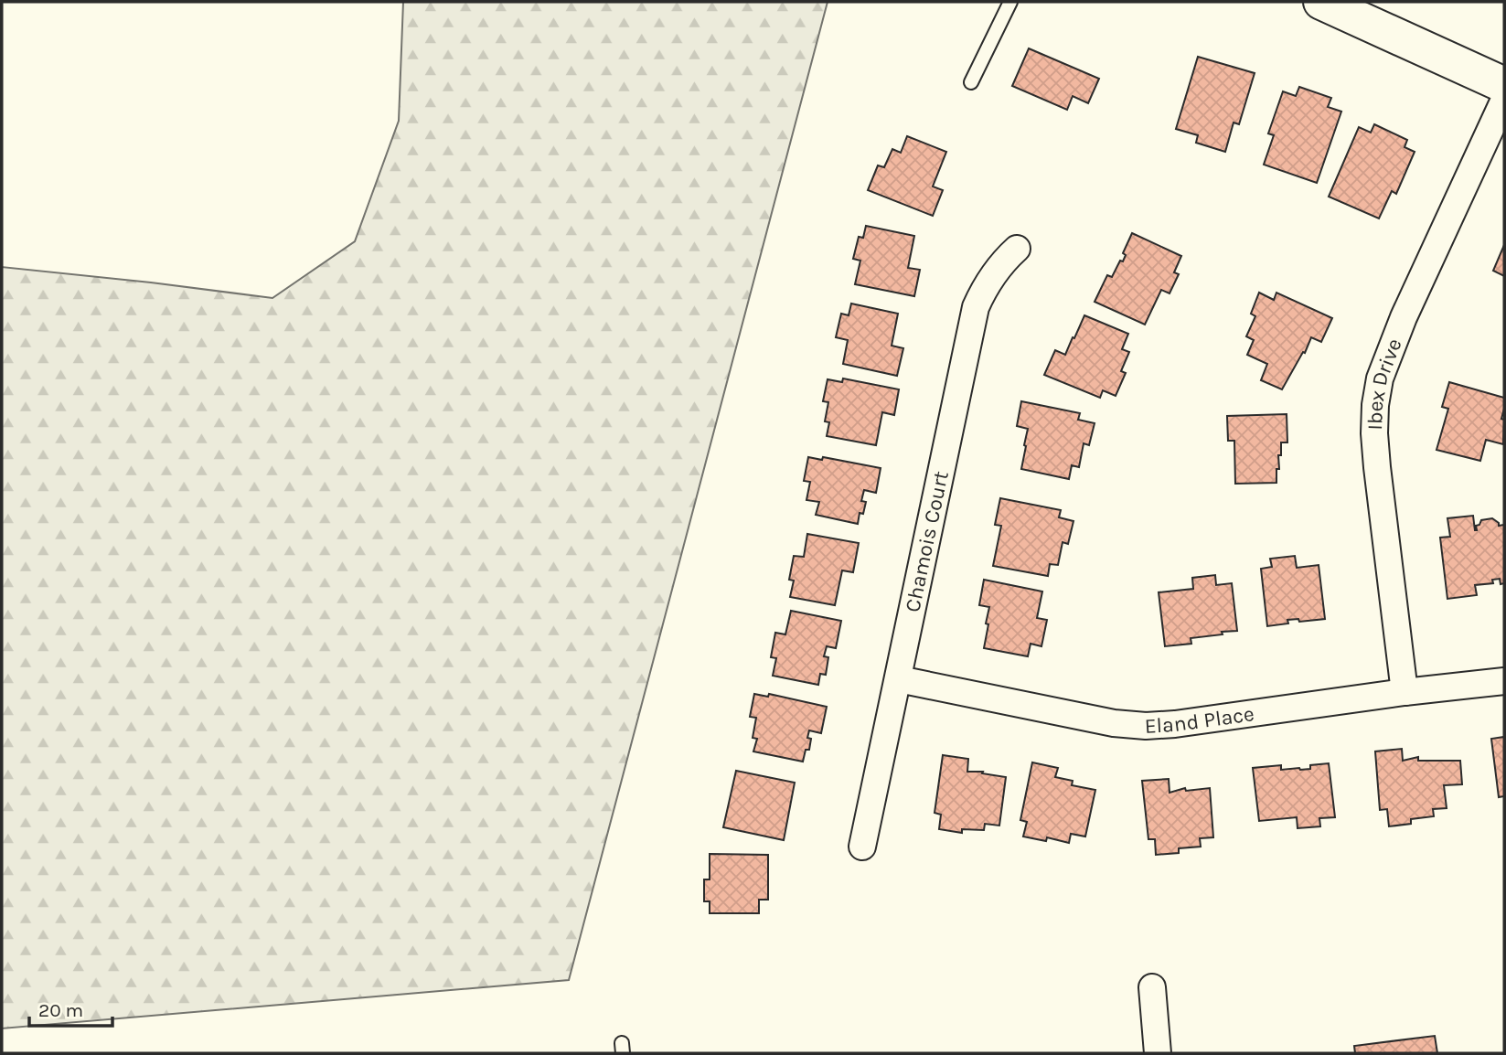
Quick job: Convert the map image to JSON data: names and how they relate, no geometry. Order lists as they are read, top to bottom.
{
  "streets": {
    "street": ["Ibex Drive", "Chamois Court", "Eland Place"]
  },
  "crossings": [
    ["Ibex Drive", "Eland Place"],
    ["Chamois Court", "Eland Place"]
  ],
  "scale_bar": "20 m"
}
